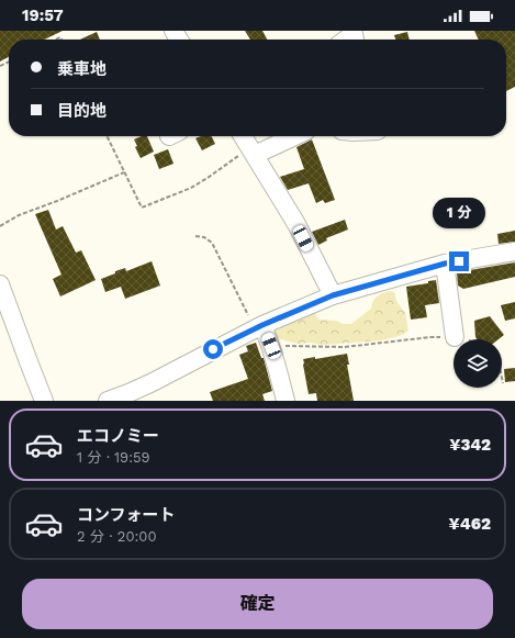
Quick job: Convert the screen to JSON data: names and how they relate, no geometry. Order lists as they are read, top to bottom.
{
  "page": {
    "status": "19:57",
    "banner": ["乗車地", "目的地"],
    "bubble": "1 分",
    "list": [
      {
        "name": "エコノミー",
        "note": "1 分 · 19:59",
        "value": "¥342"
      },
      {
        "name": "コンフォート",
        "note": "2 分 · 20:00",
        "value": "¥462"
      }
    ],
    "buttons": "確定"
  }
}
